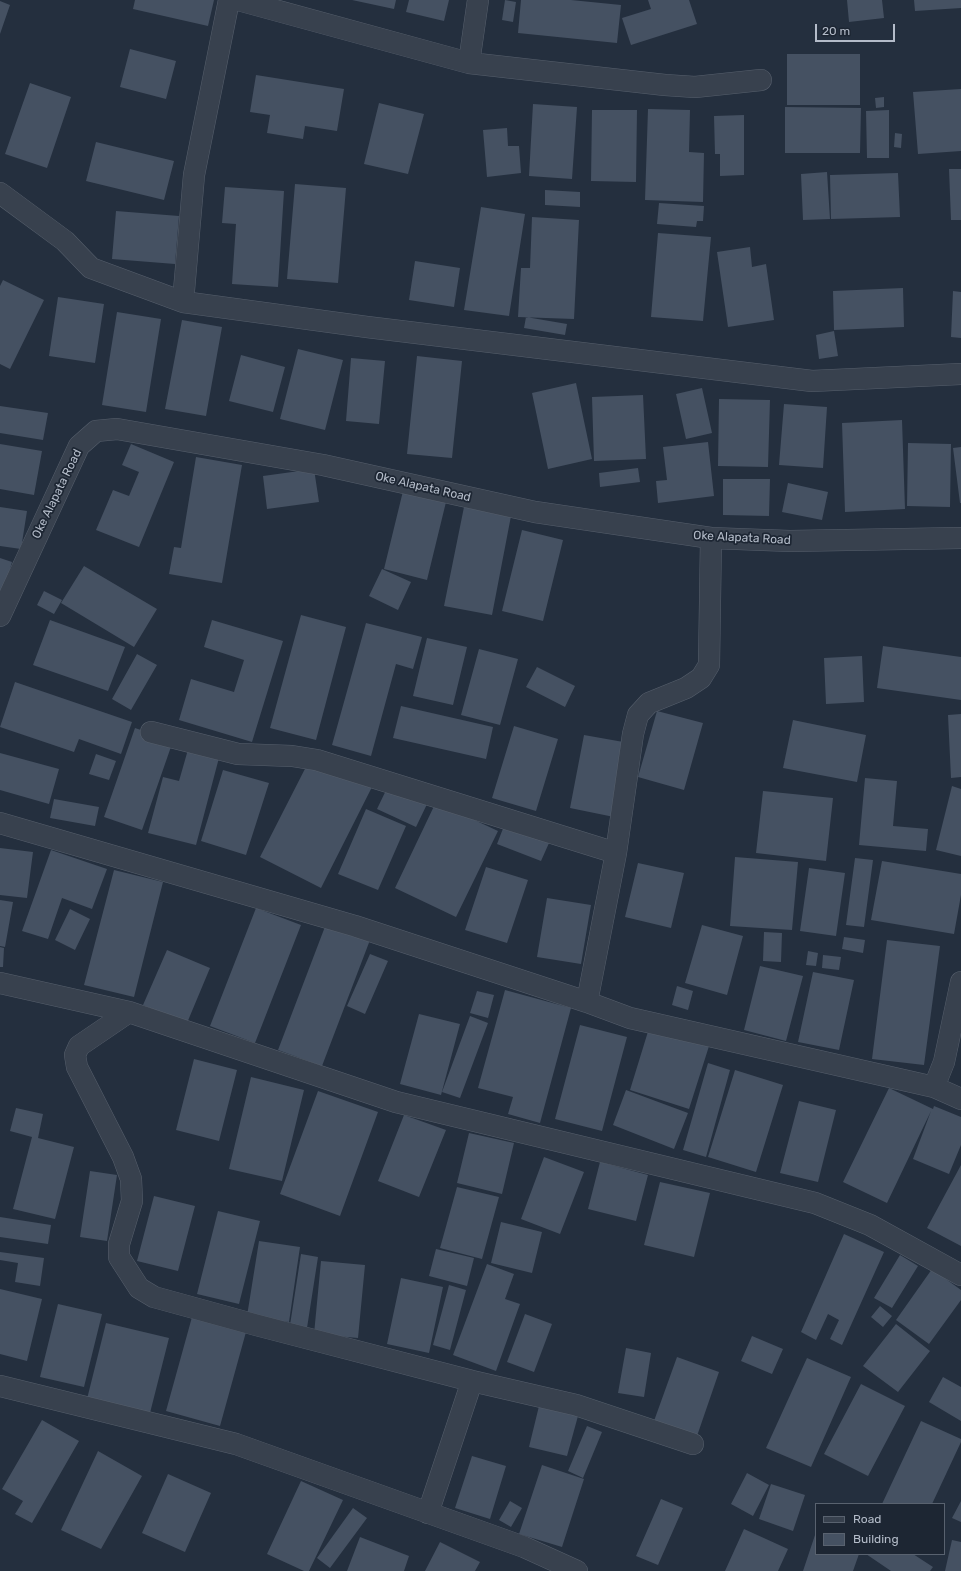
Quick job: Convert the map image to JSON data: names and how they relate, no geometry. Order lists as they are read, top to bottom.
{
  "streets": {
    "street": ["Oke Alapata Road"]
  },
  "legend": ["Road", "Building"],
  "scale_bar": "20 m"
}
